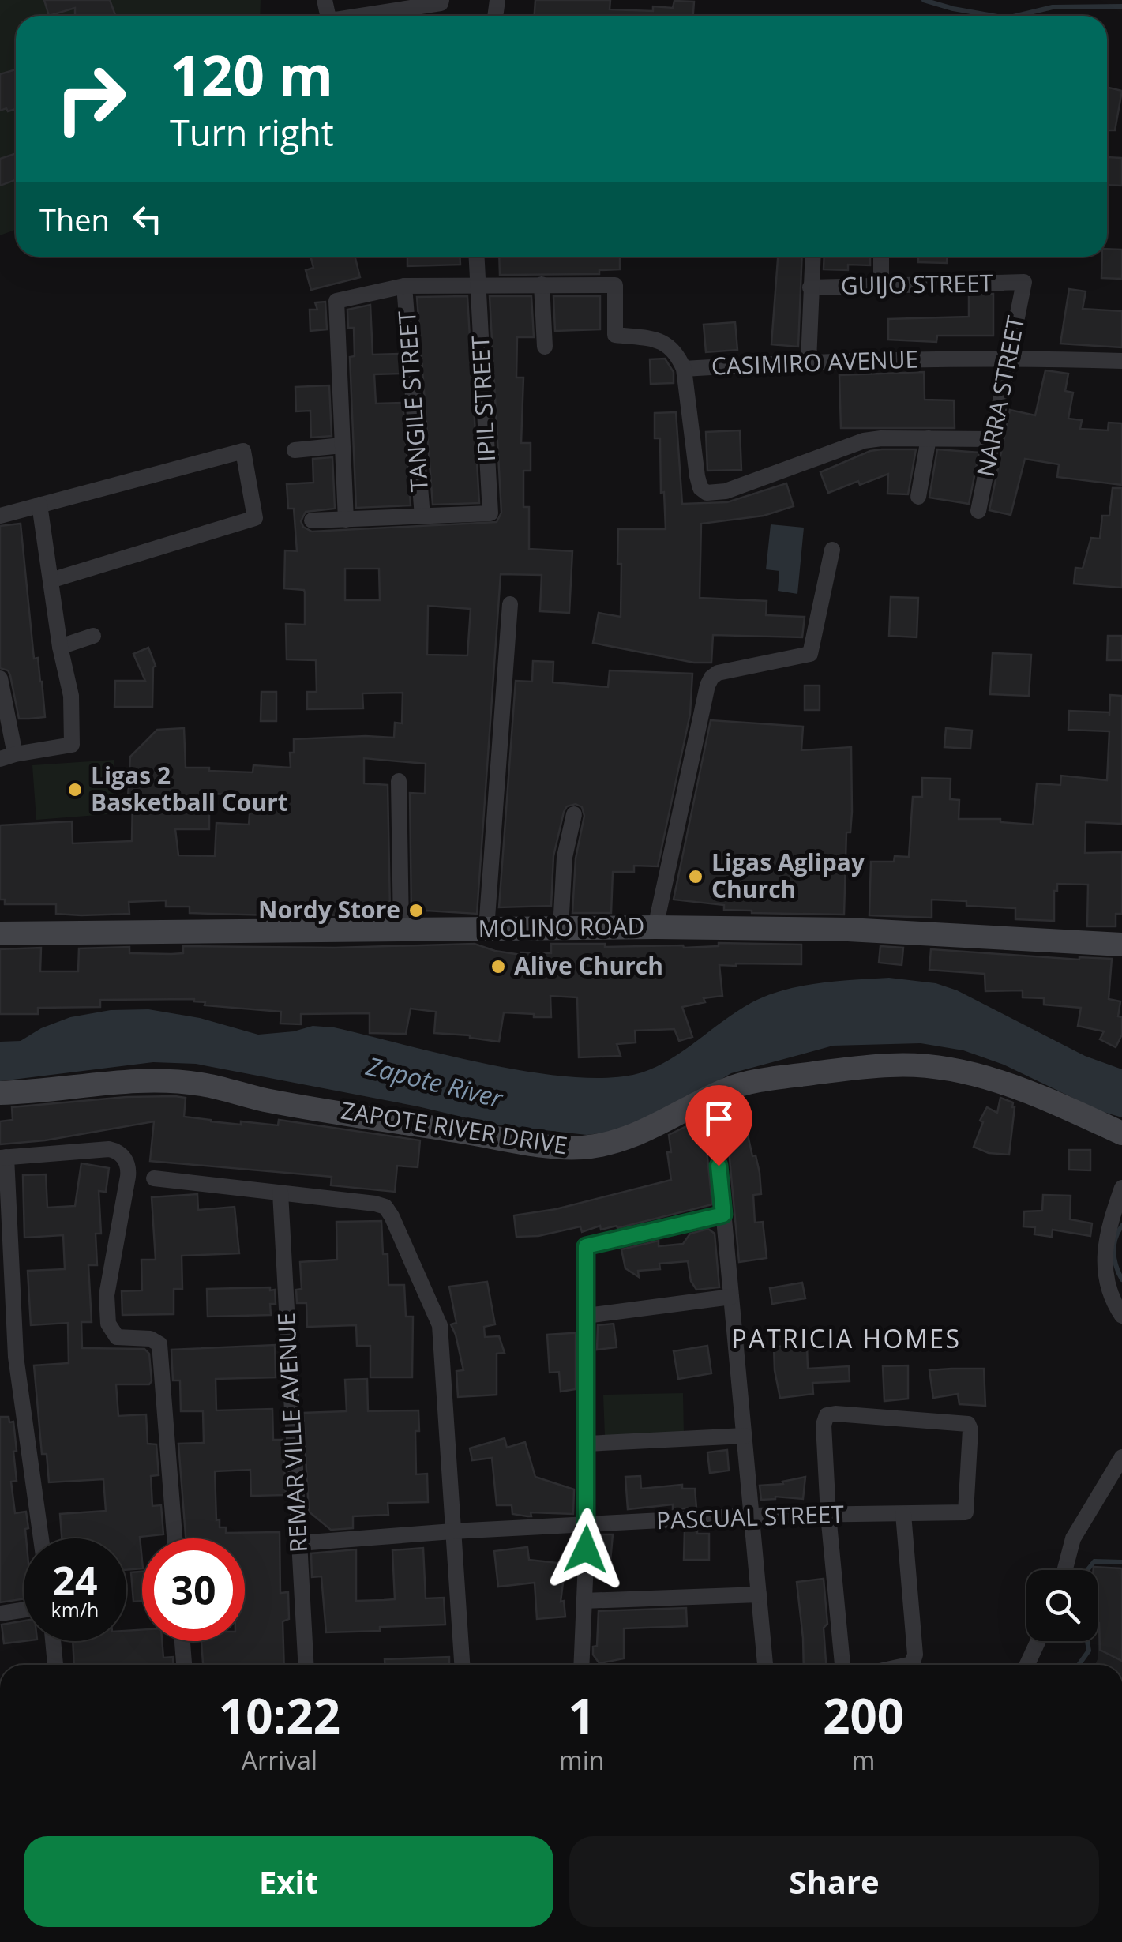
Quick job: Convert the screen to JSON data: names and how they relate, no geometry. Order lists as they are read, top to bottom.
{
  "streets": {
    "main road": ["MOLINO ROAD", "ZAPOTE RIVER DRIVE"],
    "street": [
      "GUIJO STREET",
      "CASIMIRO AVENUE",
      "NARRA STREET",
      "IPIL STREET",
      "TANGILE STREET",
      "REMAR VILLE AVENUE",
      "PASCUAL STREET"
    ]
  },
  "crossings": [
    ["GUIJO STREET", "NARRA STREET"],
    ["CASIMIRO AVENUE", "NARRA STREET"],
    ["CASIMIRO AVENUE", "IPIL STREET"],
    ["CASIMIRO AVENUE", "TANGILE STREET"],
    ["IPIL STREET", "TANGILE STREET"],
    ["REMAR VILLE AVENUE", "PASCUAL STREET"]
  ],
  "districts": ["PATRICIA HOMES"],
  "water": ["Zapote River"],
  "places": [
    "Ligas 2 Basketball Court",
    "Ligas Aglipay Church",
    "Nordy Store",
    "Alive Church"
  ],
  "page": {
    "turn": ["120 m", "Turn right"],
    "then": "Then",
    "speed": "24 km/h",
    "limit": "30",
    "eta": [
      "10:22",
      "Arrival",
      "1",
      "min",
      "200",
      "m"
    ],
    "buttons": ["Exit", "Share"]
  }
}
